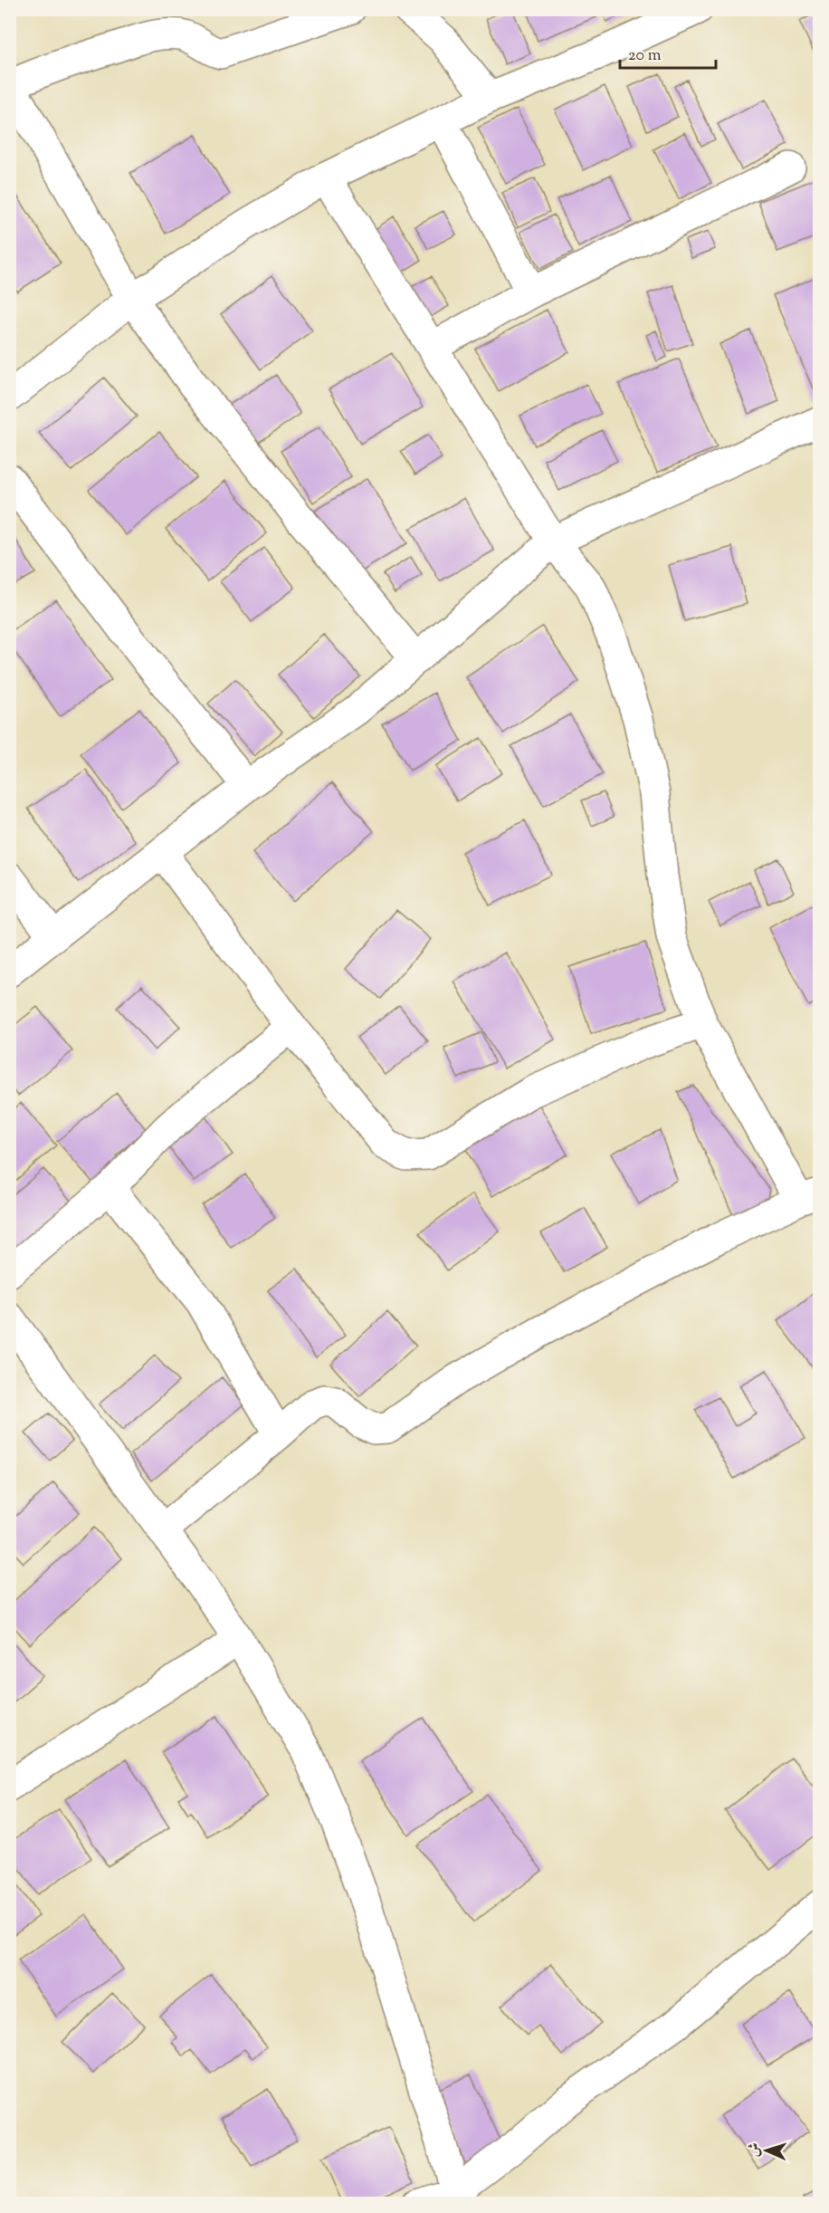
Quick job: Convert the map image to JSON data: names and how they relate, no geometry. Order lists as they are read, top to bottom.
{
  "scale_bar": "20 m",
  "north": "left"
}
